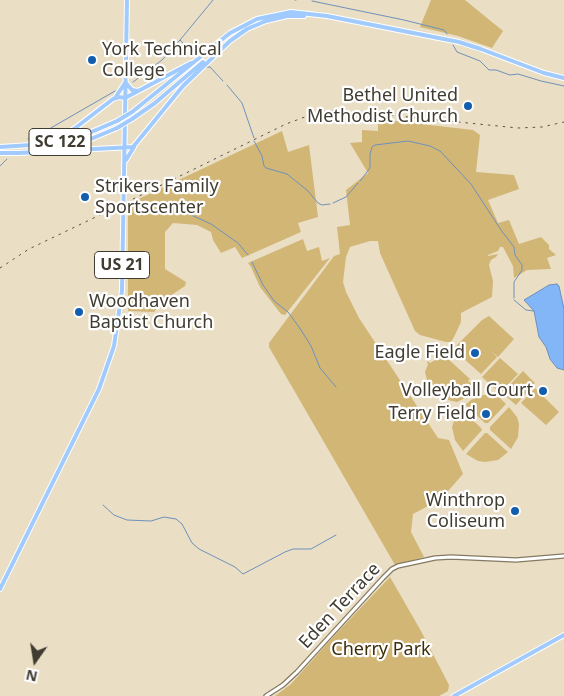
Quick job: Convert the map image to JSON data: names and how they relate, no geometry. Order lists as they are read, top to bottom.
{
  "streets": {
    "main road": ["SC 122", "US 21"],
    "street": ["Eden Terrace"]
  },
  "parks": ["Cherry Park"],
  "places": [
    "York Technical College",
    "Bethel United Methodist Church",
    "Strikers Family Sportscenter",
    "Woodhaven Baptist Church",
    "Eagle Field",
    "Volleyball Court",
    "Terry Field",
    "Winthrop Coliseum"
  ],
  "north": "bottom"
}
